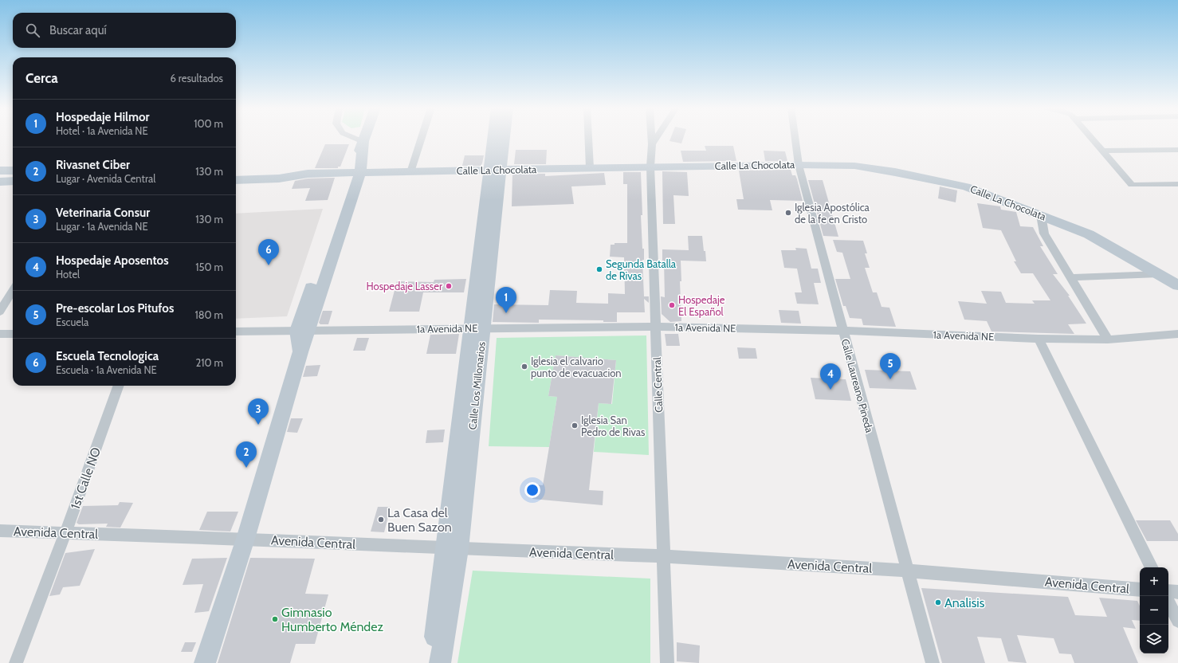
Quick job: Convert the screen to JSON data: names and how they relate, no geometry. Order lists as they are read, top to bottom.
{
  "streets": {
    "street": [
      "Calle La Chocolata",
      "1a Avenida NE",
      "Calle Central",
      "Calle Los Millonarios",
      "Calle Laureano Pineda",
      "1st Calle NO",
      "Avenida Central"
    ]
  },
  "crossings": [
    ["Calle La Chocolata", "Calle Central"],
    ["Calle La Chocolata", "Calle Los Millonarios"],
    ["Calle La Chocolata", "Calle Laureano Pineda"],
    ["1a Avenida NE", "Calle Central"],
    ["1a Avenida NE", "Calle Los Millonarios"],
    ["1a Avenida NE", "Calle Laureano Pineda"],
    ["Calle Central", "Avenida Central"],
    ["Calle Los Millonarios", "Avenida Central"],
    ["Calle Laureano Pineda", "Avenida Central"],
    ["1st Calle NO", "Avenida Central"]
  ],
  "places": [
    "Iglesia Apostólica de la fe en Cristo",
    "Segunda Batalla de Rivas",
    "Hospedaje Lasser",
    "Hospedaje El Español",
    "Iglesia el calvario punto de evacuacion",
    "Iglesia San Pedro de Rivas",
    "La Casa del Buen Sazon",
    "Analisis",
    "Gimnasio Humberto Méndez"
  ],
  "page": {
    "search": "Buscar aquí",
    "heading": ["Cerca", "6 resultados"],
    "list": [
      {
        "mark": "1",
        "name": "Hospedaje Hilmor",
        "note": "Hotel · 1a Avenida NE",
        "value": "100 m"
      },
      {
        "mark": "2",
        "name": "Rivasnet Ciber",
        "note": "Lugar · Avenida Central",
        "value": "130 m"
      },
      {
        "mark": "3",
        "name": "Veterinaria Consur",
        "note": "Lugar · 1a Avenida NE",
        "value": "130 m"
      },
      {
        "mark": "4",
        "name": "Hospedaje Aposentos",
        "note": "Hotel",
        "value": "150 m"
      },
      {
        "mark": "5",
        "name": "Pre-escolar Los Pitufos",
        "note": "Escuela",
        "value": "180 m"
      },
      {
        "mark": "6",
        "name": "Escuela Tecnologica",
        "note": "Escuela · 1a Avenida NE",
        "value": "210 m"
      }
    ],
    "pins": [
      "6",
      "1",
      "5",
      "4",
      "3",
      "2"
    ],
    "map_buttons": ["+", "−"]
  }
}
